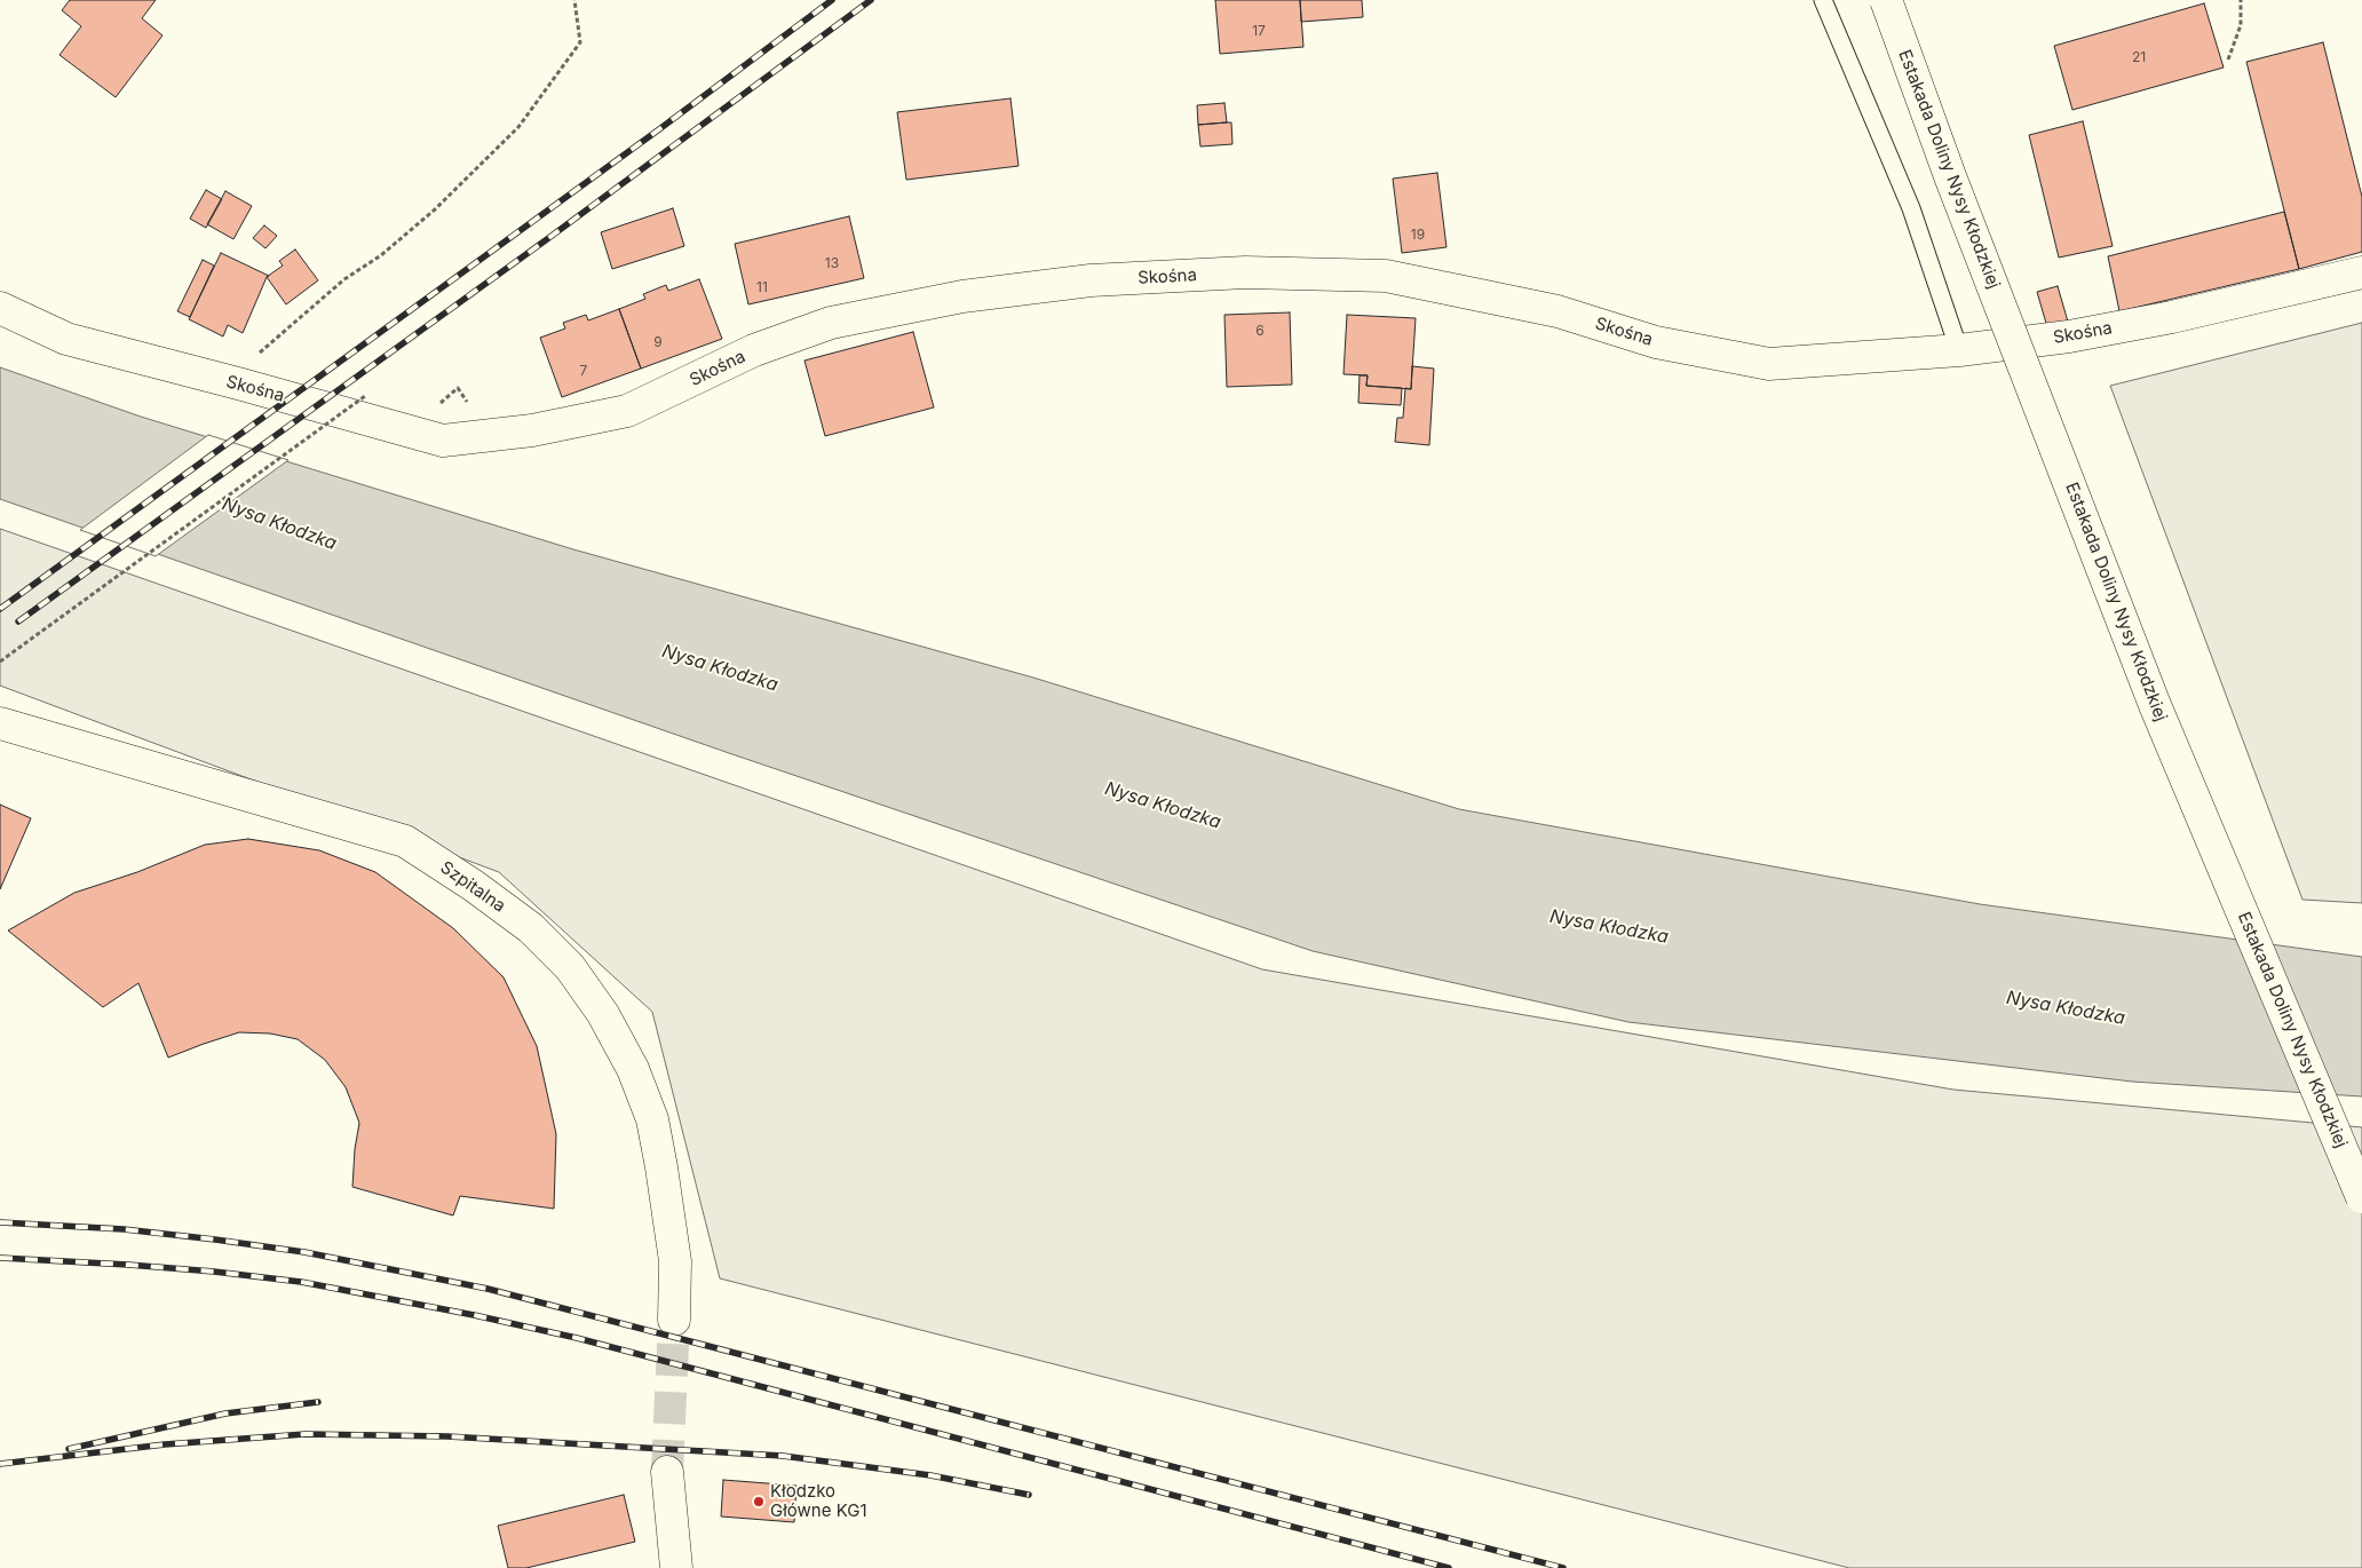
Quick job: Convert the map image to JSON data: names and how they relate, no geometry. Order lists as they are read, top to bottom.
{
  "streets": {
    "main road": ["Estakada Doliny Nysy Kłodzkiej", "Skośna", "Szpitalna"]
  },
  "water": ["Nysa Kłodzka"],
  "places": ["Kłodzko Główne KG1"],
  "house_numbers": [
    "17",
    "21",
    "19",
    "13",
    "11",
    "6",
    "9",
    "7"
  ]
}
